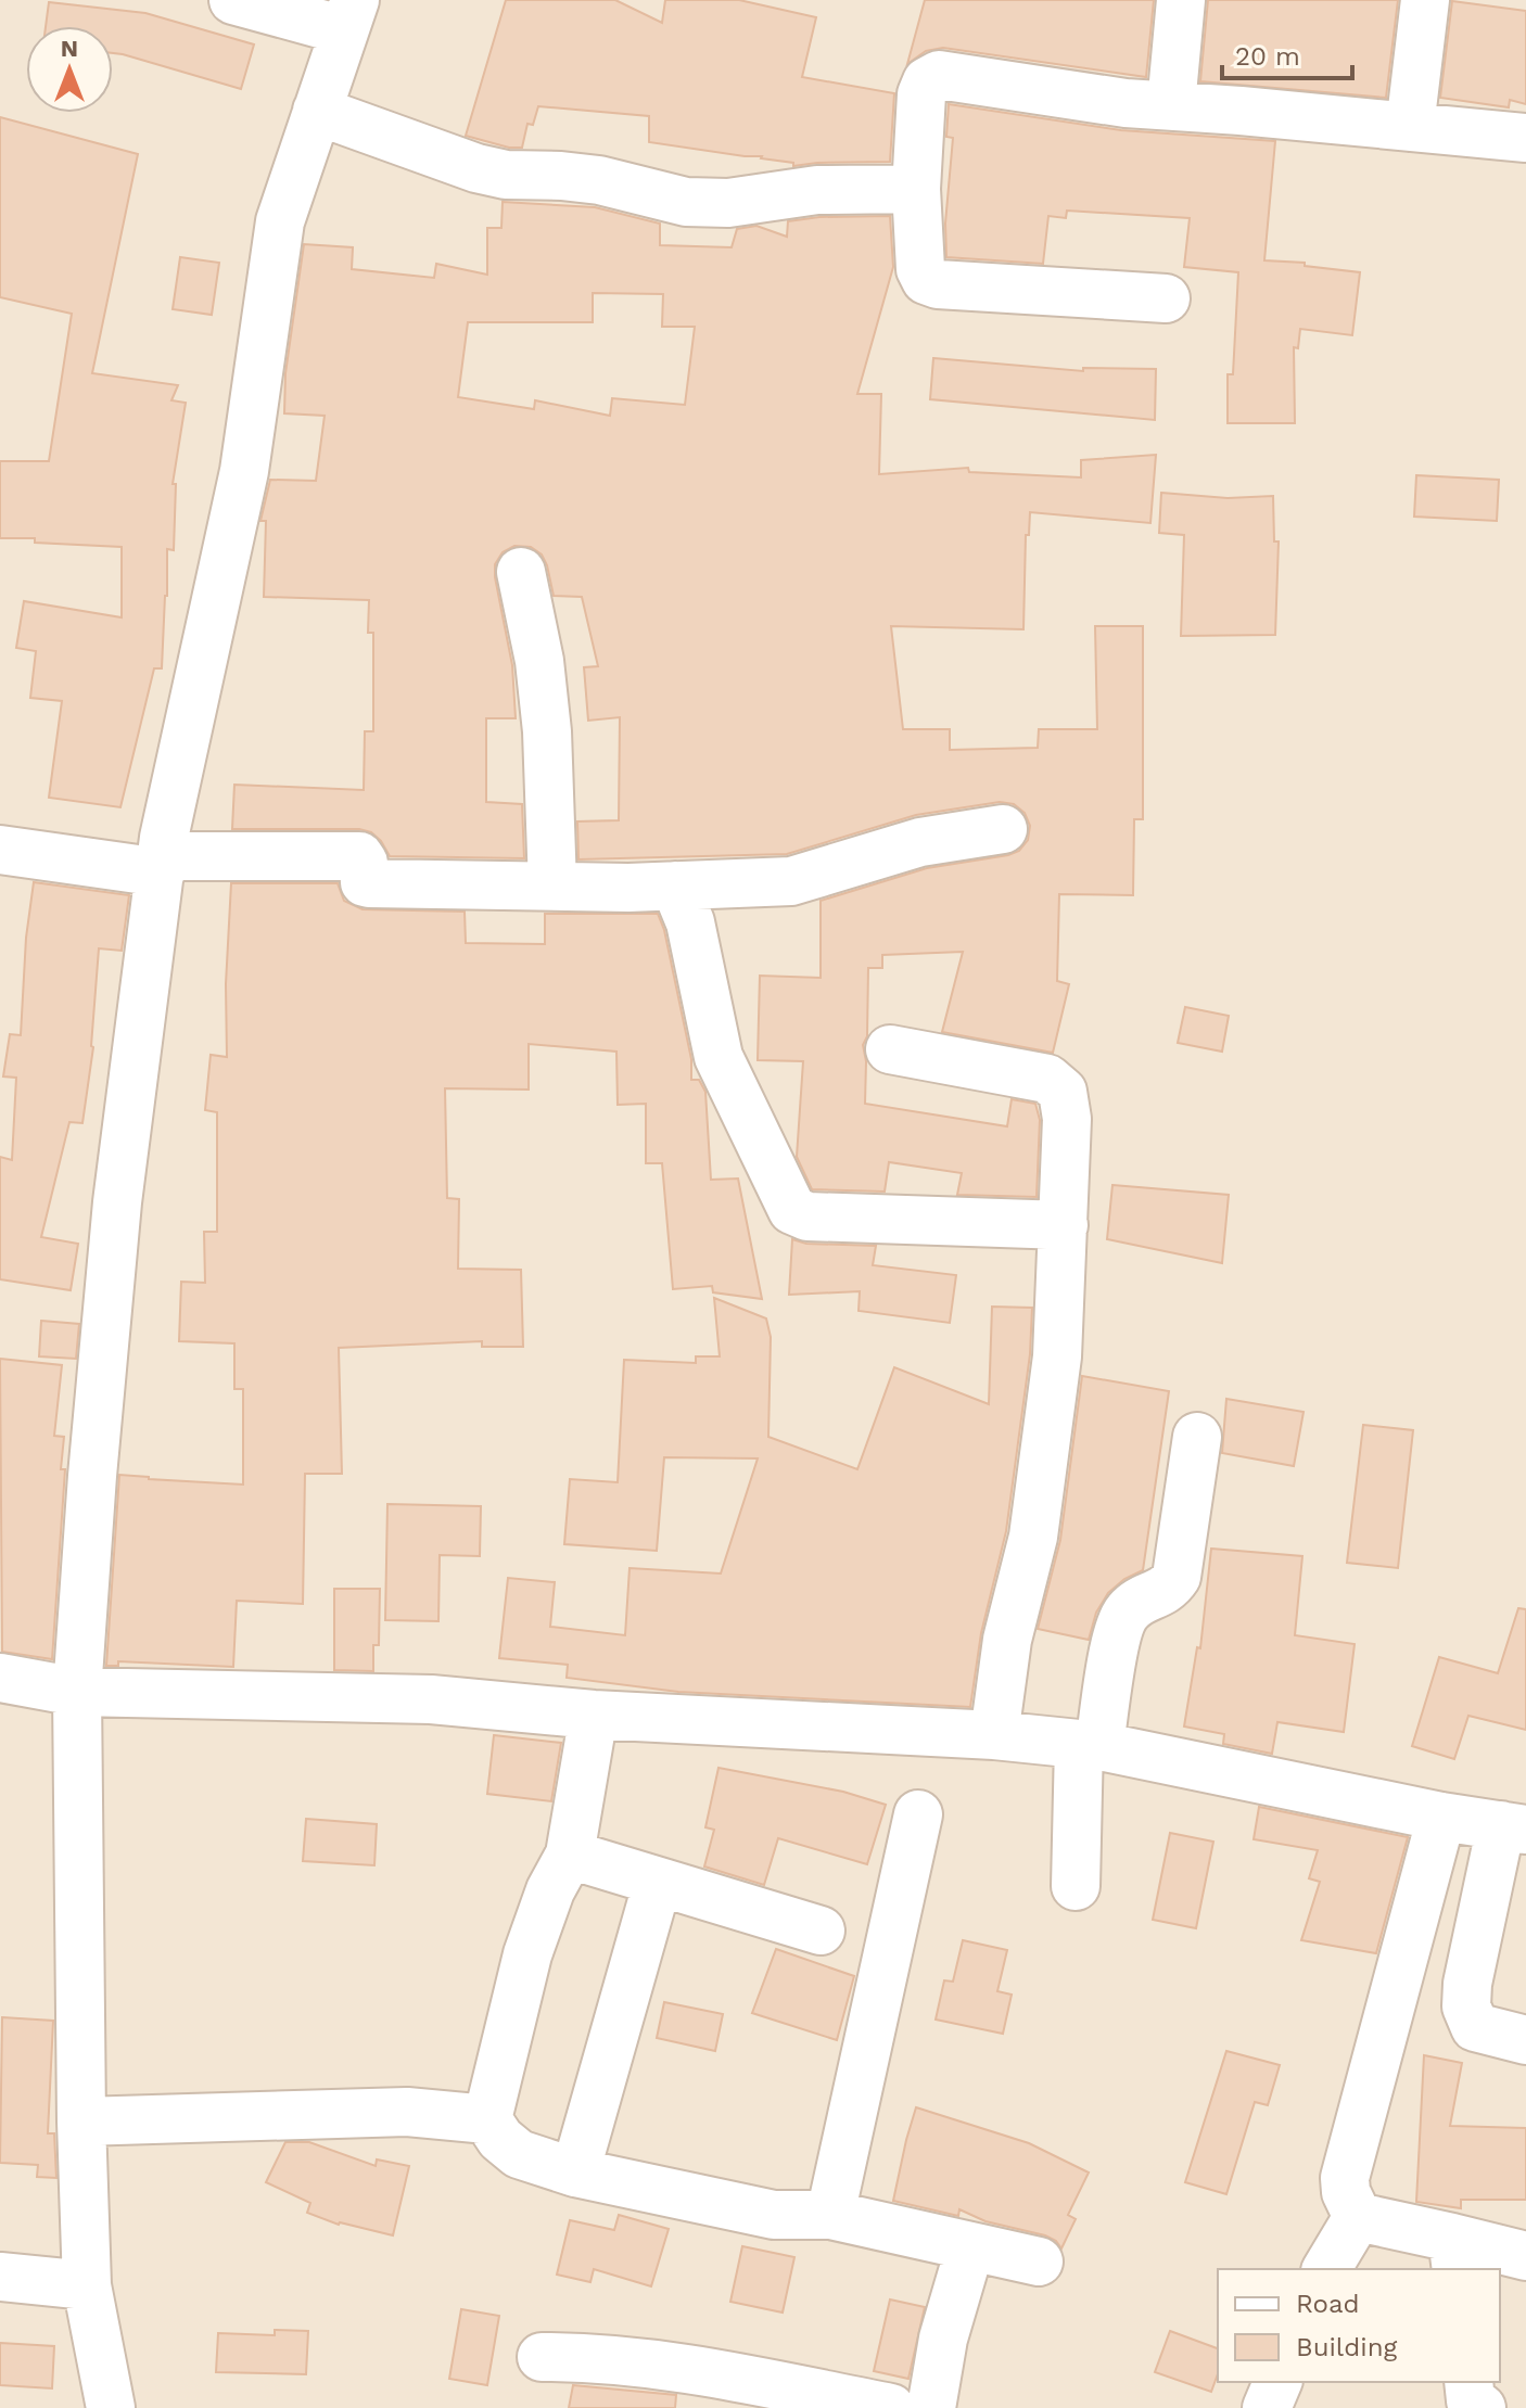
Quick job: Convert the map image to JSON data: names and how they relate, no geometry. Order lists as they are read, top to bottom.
{
  "legend": ["Road", "Building"],
  "scale_bar": "20 m",
  "north": "top"
}
